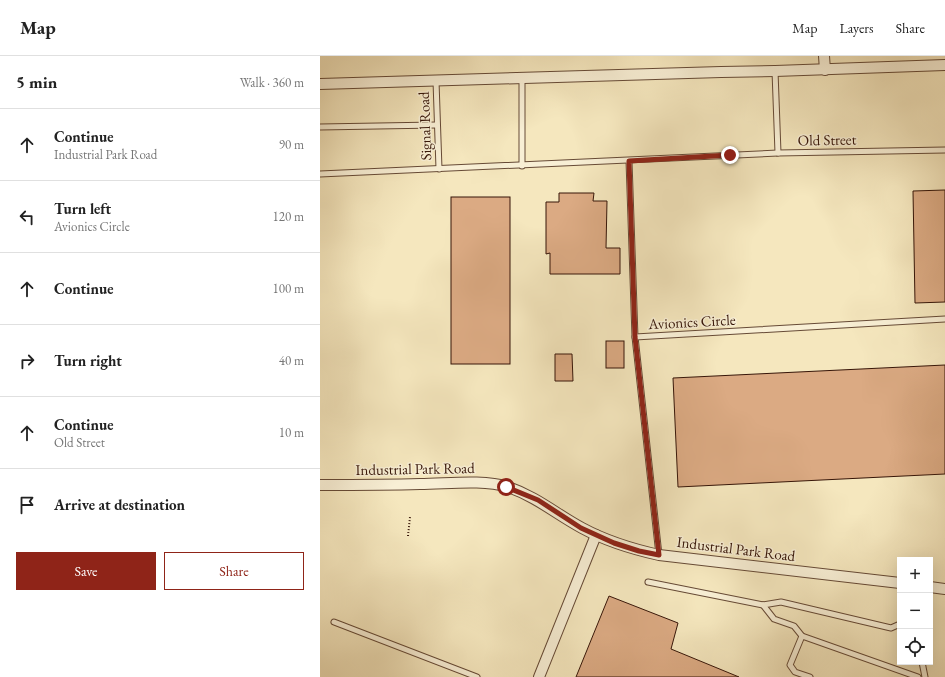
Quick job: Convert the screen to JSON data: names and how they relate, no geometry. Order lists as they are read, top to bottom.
{
  "streets": {
    "street": ["Industrial Park Road"],
    "lane": ["Signal Road", "Old Street", "Avionics Circle"]
  },
  "crossings": [
    ["Signal Road", "Old Street"],
    ["Avionics Circle", "Industrial Park Road"]
  ],
  "page": {
    "header": "Map",
    "nav": ["Map", "Layers", "Share"],
    "heading": ["5 min", "Walk · 360 m"],
    "list": [
      ["Continue", "Industrial Park Road", "90 m"],
      ["Turn left", "Avionics Circle", "120 m"],
      ["Continue", "100 m"],
      ["Turn right", "40 m"],
      ["Continue", "Old Street", "10 m"],
      "Arrive at destination"
    ],
    "buttons": ["Save", "Share"],
    "map_buttons": ["+", "−"]
  }
}
